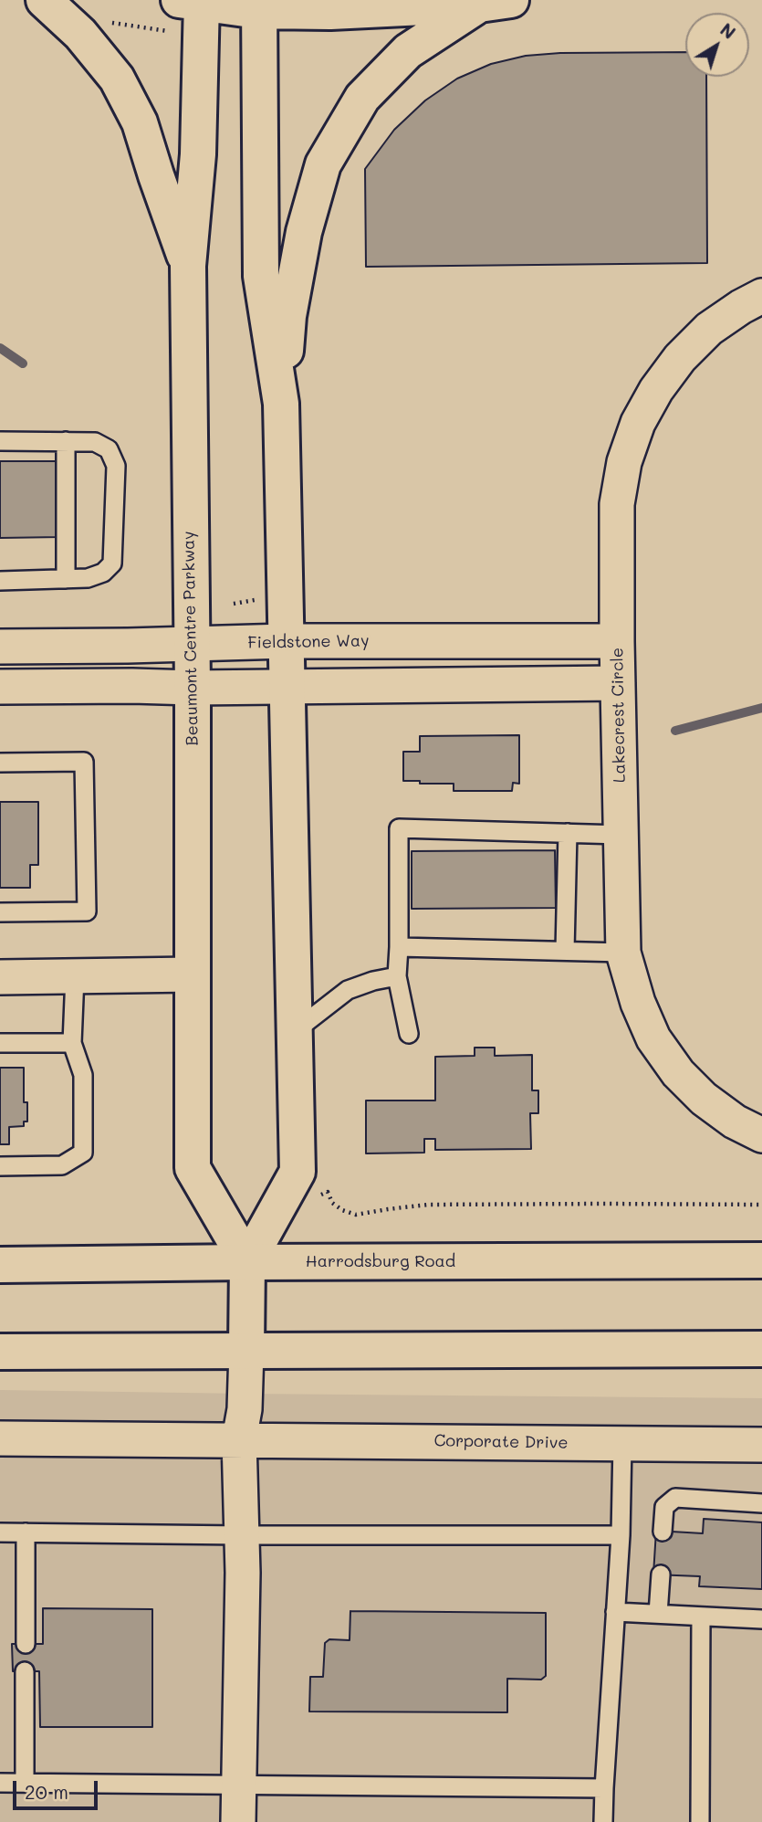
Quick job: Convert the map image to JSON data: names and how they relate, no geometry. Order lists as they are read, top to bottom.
{
  "streets": {
    "street": [
      "Beaumont Centre Parkway",
      "Fieldstone Way",
      "Lakecrest Circle",
      "Harrodsburg Road",
      "Corporate Drive"
    ]
  },
  "crossings": [
    ["Beaumont Centre Parkway", "Fieldstone Way"],
    ["Beaumont Centre Parkway", "Harrodsburg Road"],
    ["Fieldstone Way", "Lakecrest Circle"]
  ],
  "scale_bar": "20 m",
  "north": "top right"
}
